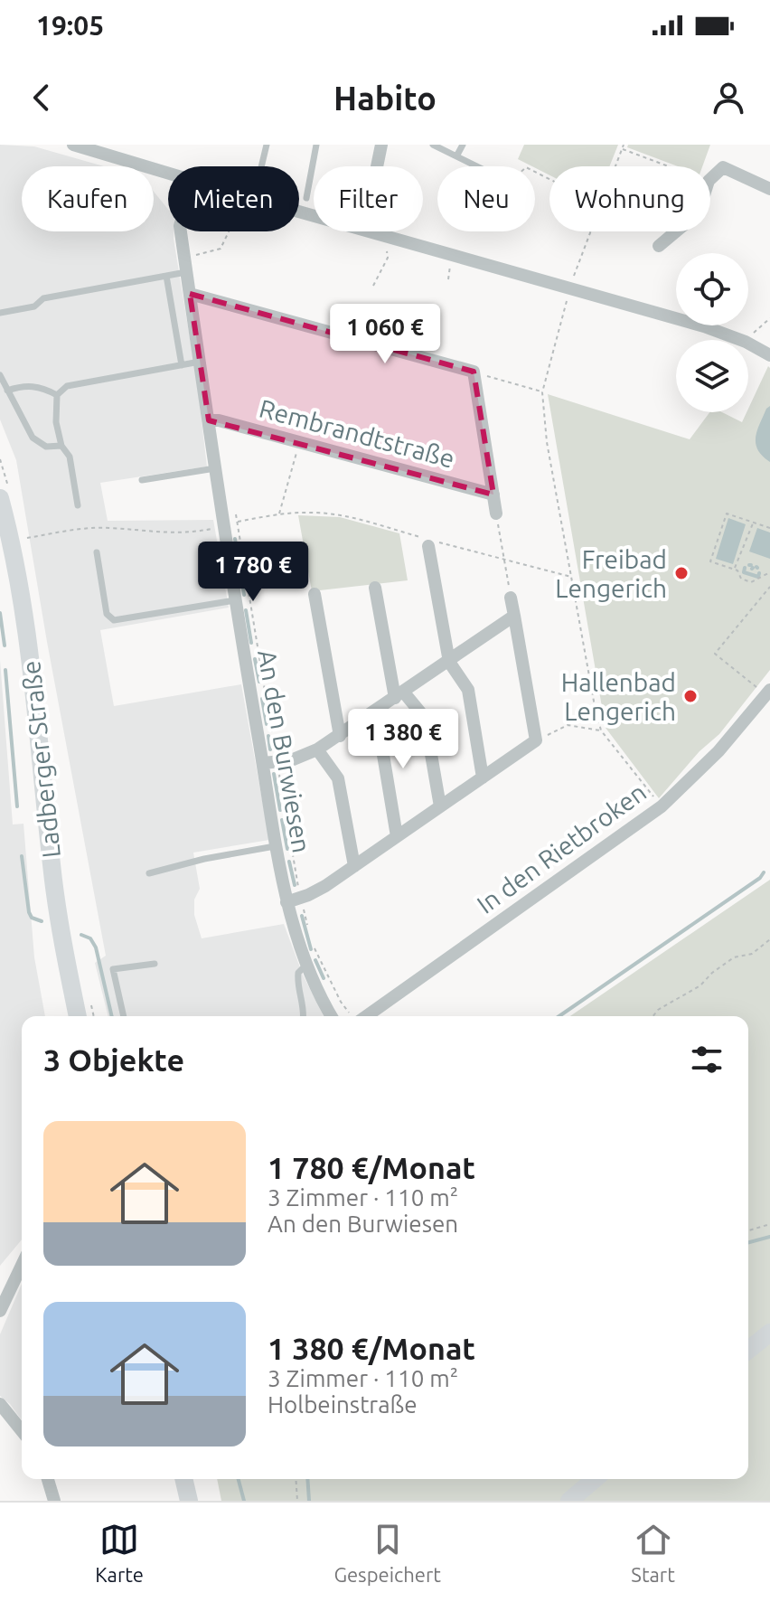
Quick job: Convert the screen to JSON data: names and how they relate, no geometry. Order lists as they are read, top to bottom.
{
  "streets": {
    "main road": ["Ladberger Straße"],
    "street": ["Rembrandtstraße", "An den Burwiesen", "In den Rietbroken"]
  },
  "crossings": [
    ["Rembrandtstraße", "An den Burwiesen"]
  ],
  "places": ["Freibad Lengerich", "Hallenbad Lengerich"],
  "page": {
    "status": "19:05",
    "header": "Habito",
    "chip": [
      "Kaufen",
      "Mieten",
      "Filter",
      "Neu",
      "Wohnung"
    ],
    "price": ["1 060 €", "1 780 €", "1 380 €"],
    "heading": "3 Objekte",
    "list": [
      {
        "name": "1 780 €/Monat",
        "note": "3 Zimmer · 110 m² · An den Burwiesen"
      },
      {
        "name": "1 380 €/Monat",
        "note": "3 Zimmer · 110 m² · Holbeinstraße"
      }
    ],
    "tabs": ["Karte", "Gespeichert", "Start"]
  }
}
